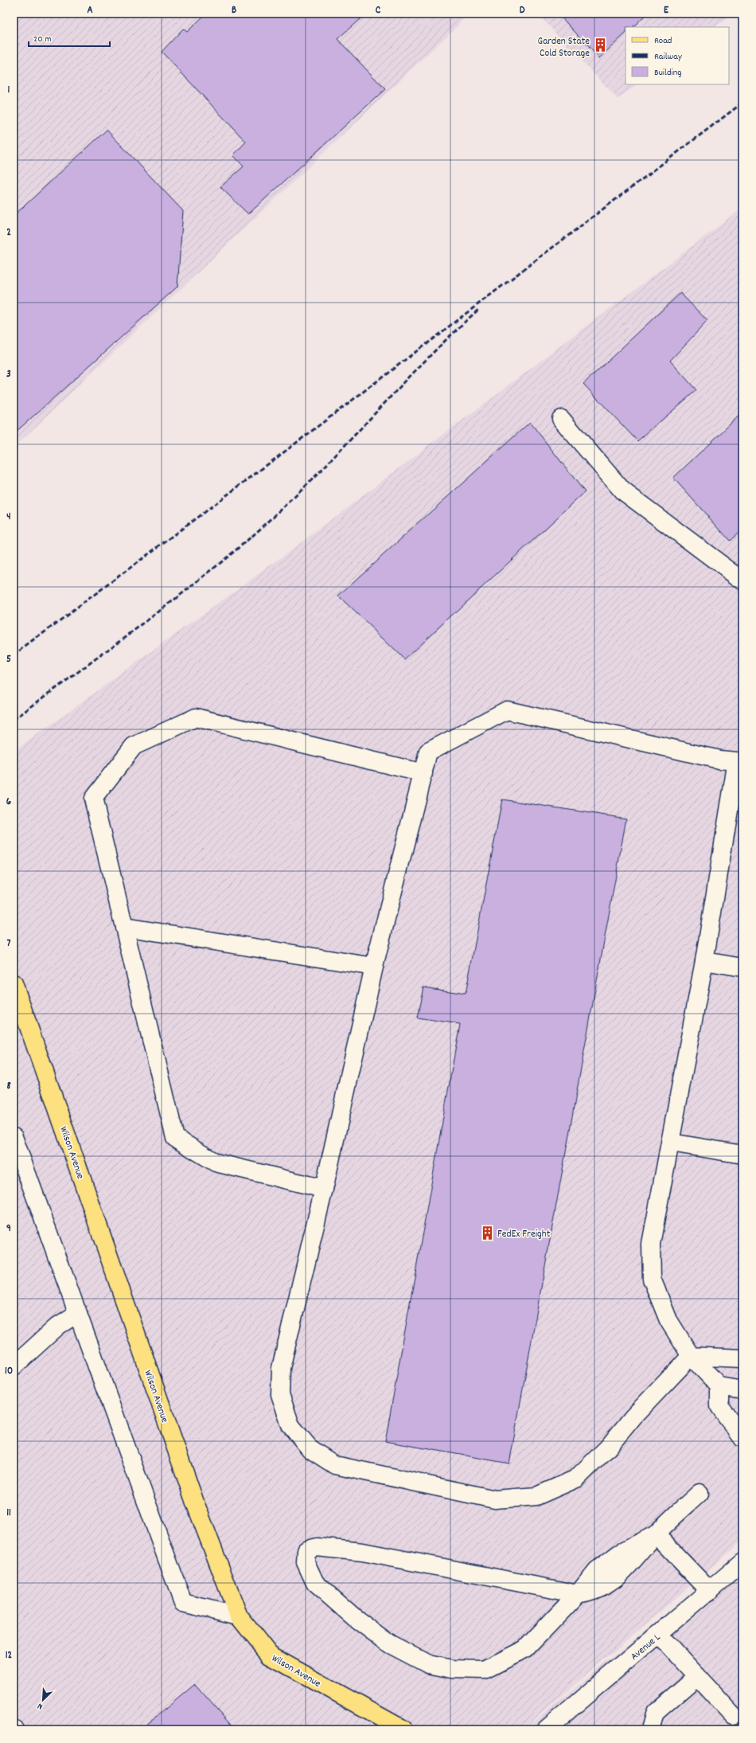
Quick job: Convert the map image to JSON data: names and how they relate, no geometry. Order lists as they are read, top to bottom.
{
  "streets": {
    "main road": ["Wilson Avenue"],
    "street": ["Avenue L"]
  },
  "places": {
    "building": ["Garden State Cold Storage", "FedEx Freight"]
  },
  "legend": ["Road", "Railway", "Building"],
  "scale_bar": "20 m",
  "north": "bottom left",
  "grid": {
    "columns": [
      "A",
      "B",
      "C",
      "D",
      "E"
    ],
    "rows": [
      "1",
      "2",
      "3",
      "4",
      "5",
      "6",
      "7",
      "8",
      "9",
      "10",
      "11",
      "12"
    ]
  }
}
